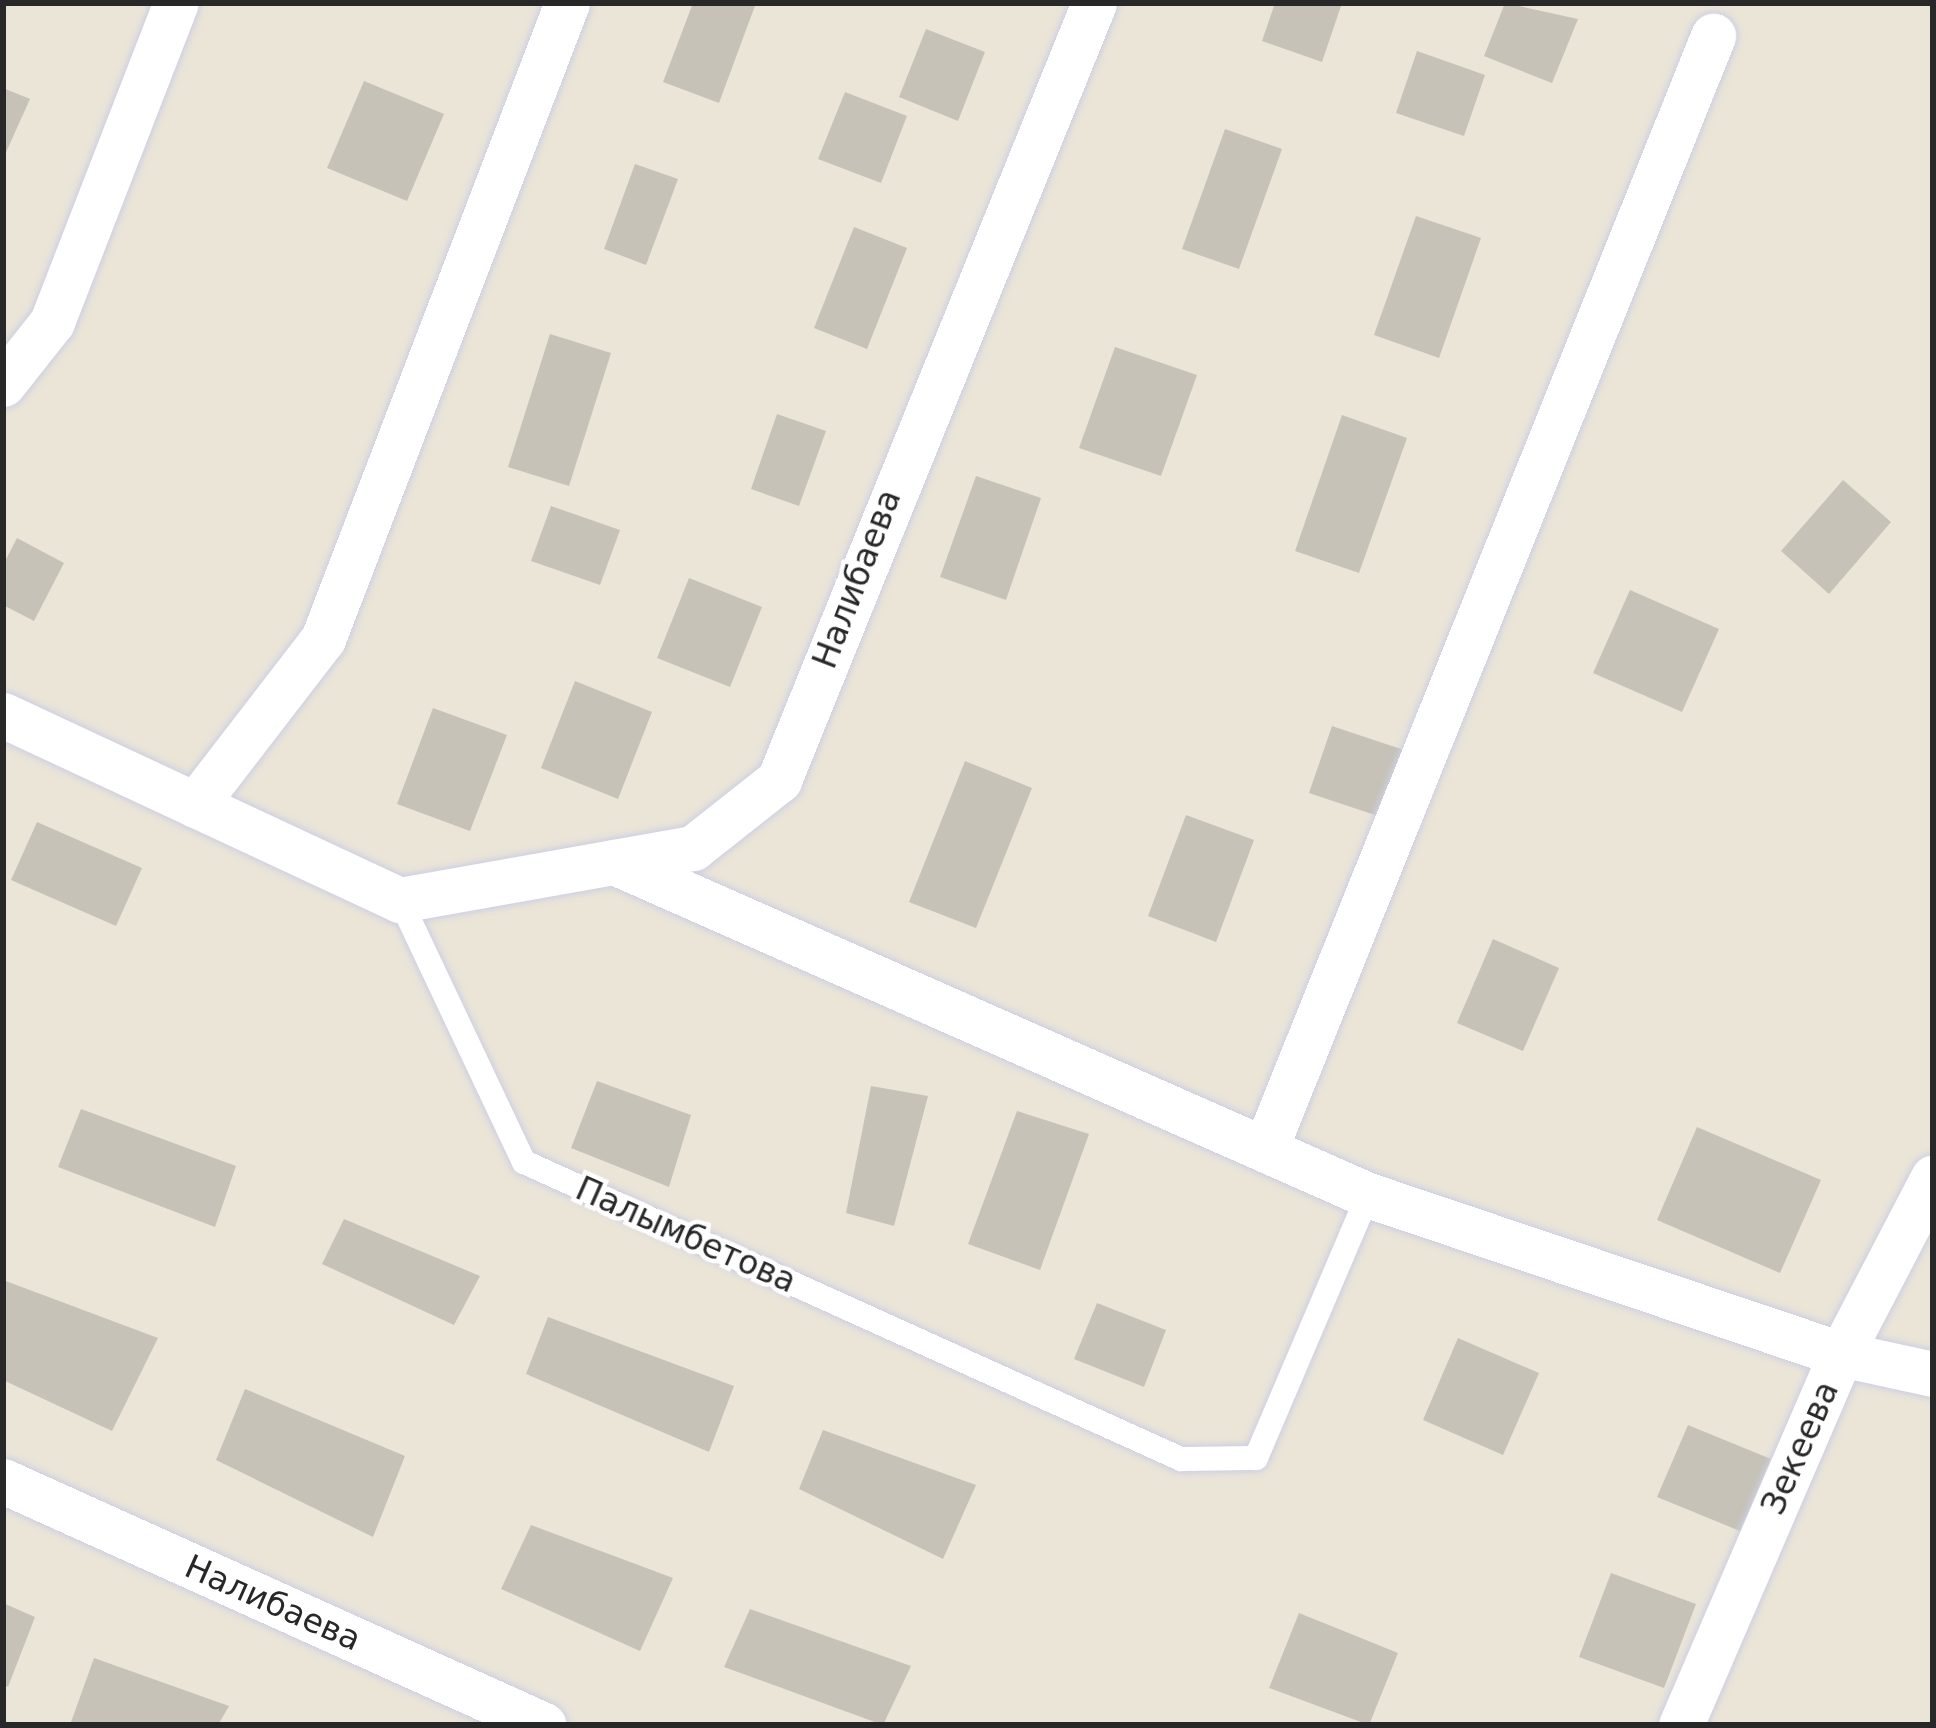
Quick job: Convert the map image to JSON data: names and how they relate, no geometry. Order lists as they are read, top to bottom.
{
  "streets": {
    "street": ["Налибаева", "Зекеева"],
    "lane": ["Палымбетова"]
  },
  "crossings": [
    ["Налибаева", "Палымбетова"]
  ]
}
